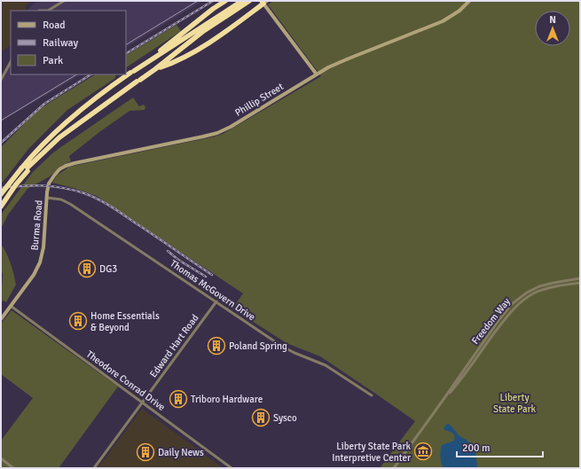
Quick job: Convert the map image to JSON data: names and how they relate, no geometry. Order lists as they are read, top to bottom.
{
  "streets": {
    "street": [
      "Phillip Street",
      "Burma Road",
      "Thomas McGovern Drive",
      "Freedom Way",
      "Edward Hart Road",
      "Theodore Conrad Drive"
    ]
  },
  "crossings": [
    ["Phillip Street", "Burma Road"],
    ["Burma Road", "Thomas McGovern Drive"],
    ["Burma Road", "Theodore Conrad Drive"],
    ["Thomas McGovern Drive", "Edward Hart Road"],
    ["Edward Hart Road", "Theodore Conrad Drive"]
  ],
  "parks": ["Liberty State Park"],
  "places": {
    "building": [
      "DG3",
      "Home Essentials & Beyond",
      "Poland Spring",
      "Triboro Hardware",
      "Sysco",
      "Daily News"
    ],
    "museum": ["Liberty State Park Interpretive Center"]
  },
  "legend": ["Road", "Railway", "Park"],
  "scale_bar": "200 m",
  "north": "top"
}
